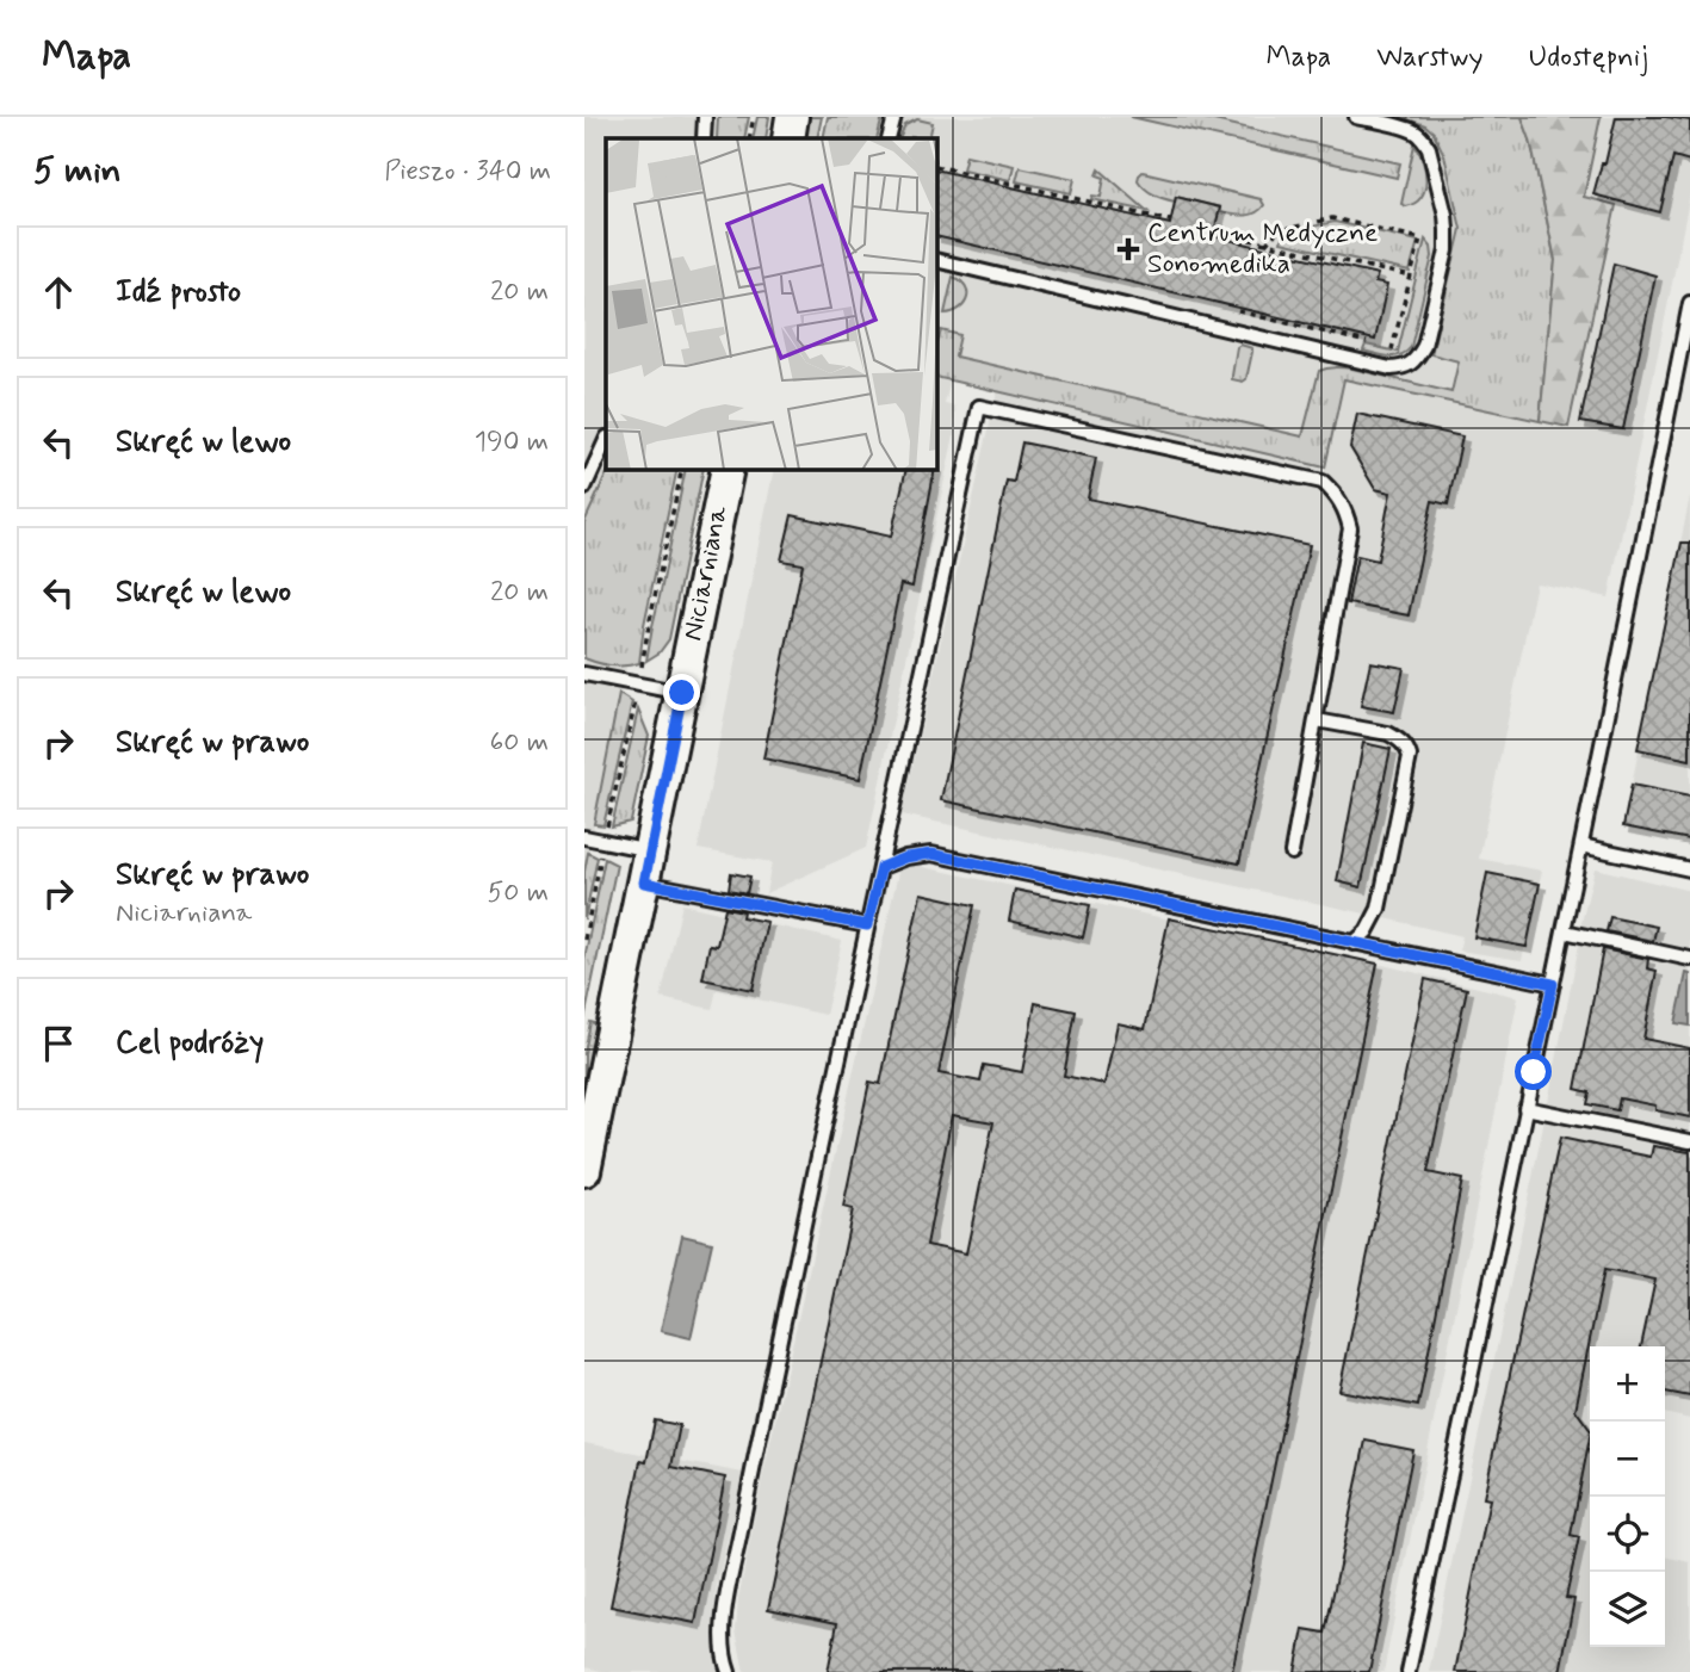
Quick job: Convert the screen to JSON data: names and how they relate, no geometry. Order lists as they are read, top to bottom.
{
  "streets": {
    "street": ["Niciarniana"]
  },
  "places": {
    "health": ["Centrum Medyczne Sonomedika"]
  },
  "page": {
    "header": "Mapa",
    "nav": ["Mapa", "Warstwy", "Udostępnij"],
    "heading": ["5 min", "Pieszo · 340 m"],
    "list": [
      ["Idź prosto", "20 m"],
      ["Skręć w lewo", "190 m"],
      ["Skręć w lewo", "20 m"],
      ["Skręć w prawo", "60 m"],
      ["Skręć w prawo", "Niciarniana", "50 m"],
      "Cel podróży"
    ],
    "map_buttons": ["+", "−"]
  }
}
